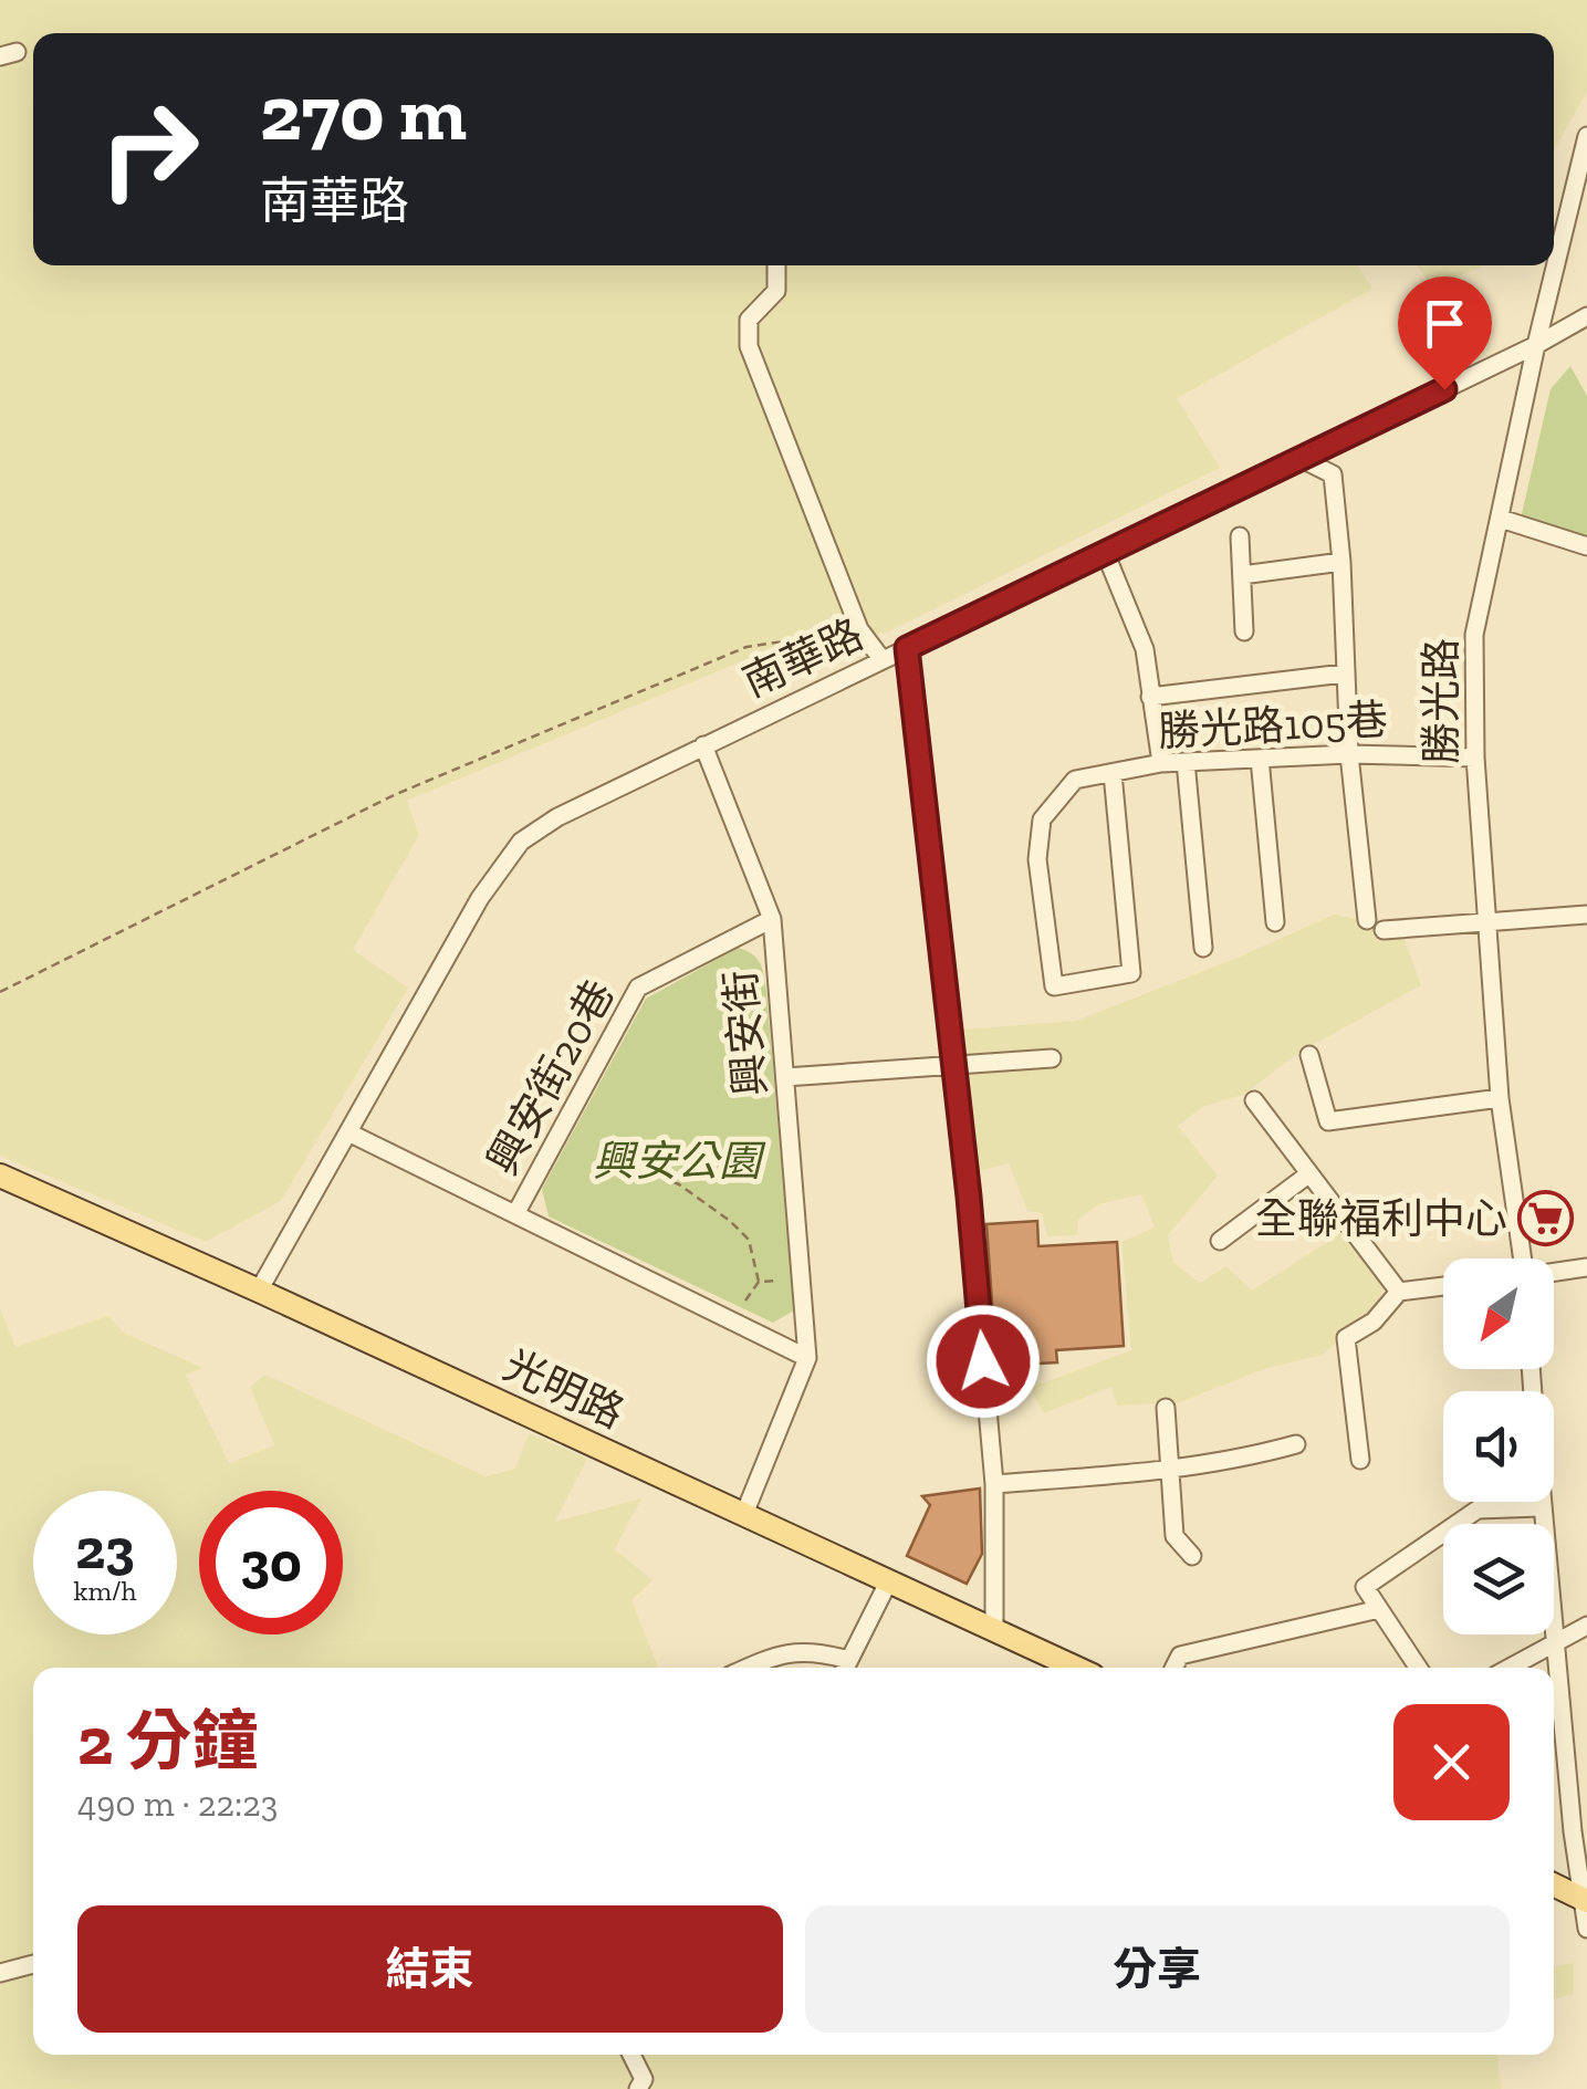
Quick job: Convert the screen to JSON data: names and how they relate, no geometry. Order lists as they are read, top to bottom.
{
  "streets": {
    "main road": ["光明路"],
    "street": [
      "南華路",
      "勝光路",
      "勝光路105巷",
      "興安街",
      "興安街20巷"
    ]
  },
  "crossings": [
    ["南華路", "勝光路"],
    ["南華路", "興安街"],
    ["南華路", "光明路"],
    ["勝光路", "勝光路105巷"],
    ["興安街", "興安街20巷"],
    ["興安街", "光明路"]
  ],
  "parks": ["興安公園"],
  "places": {
    "supermarket": ["全聯福利中心"]
  },
  "north": "bottom left",
  "page": {
    "turn": ["270 m", "南華路"],
    "speed": "23 km/h",
    "limit": "30",
    "heading": ["2 分鐘", "490 m · 22:23"],
    "buttons": ["結束", "分享"]
  }
}
